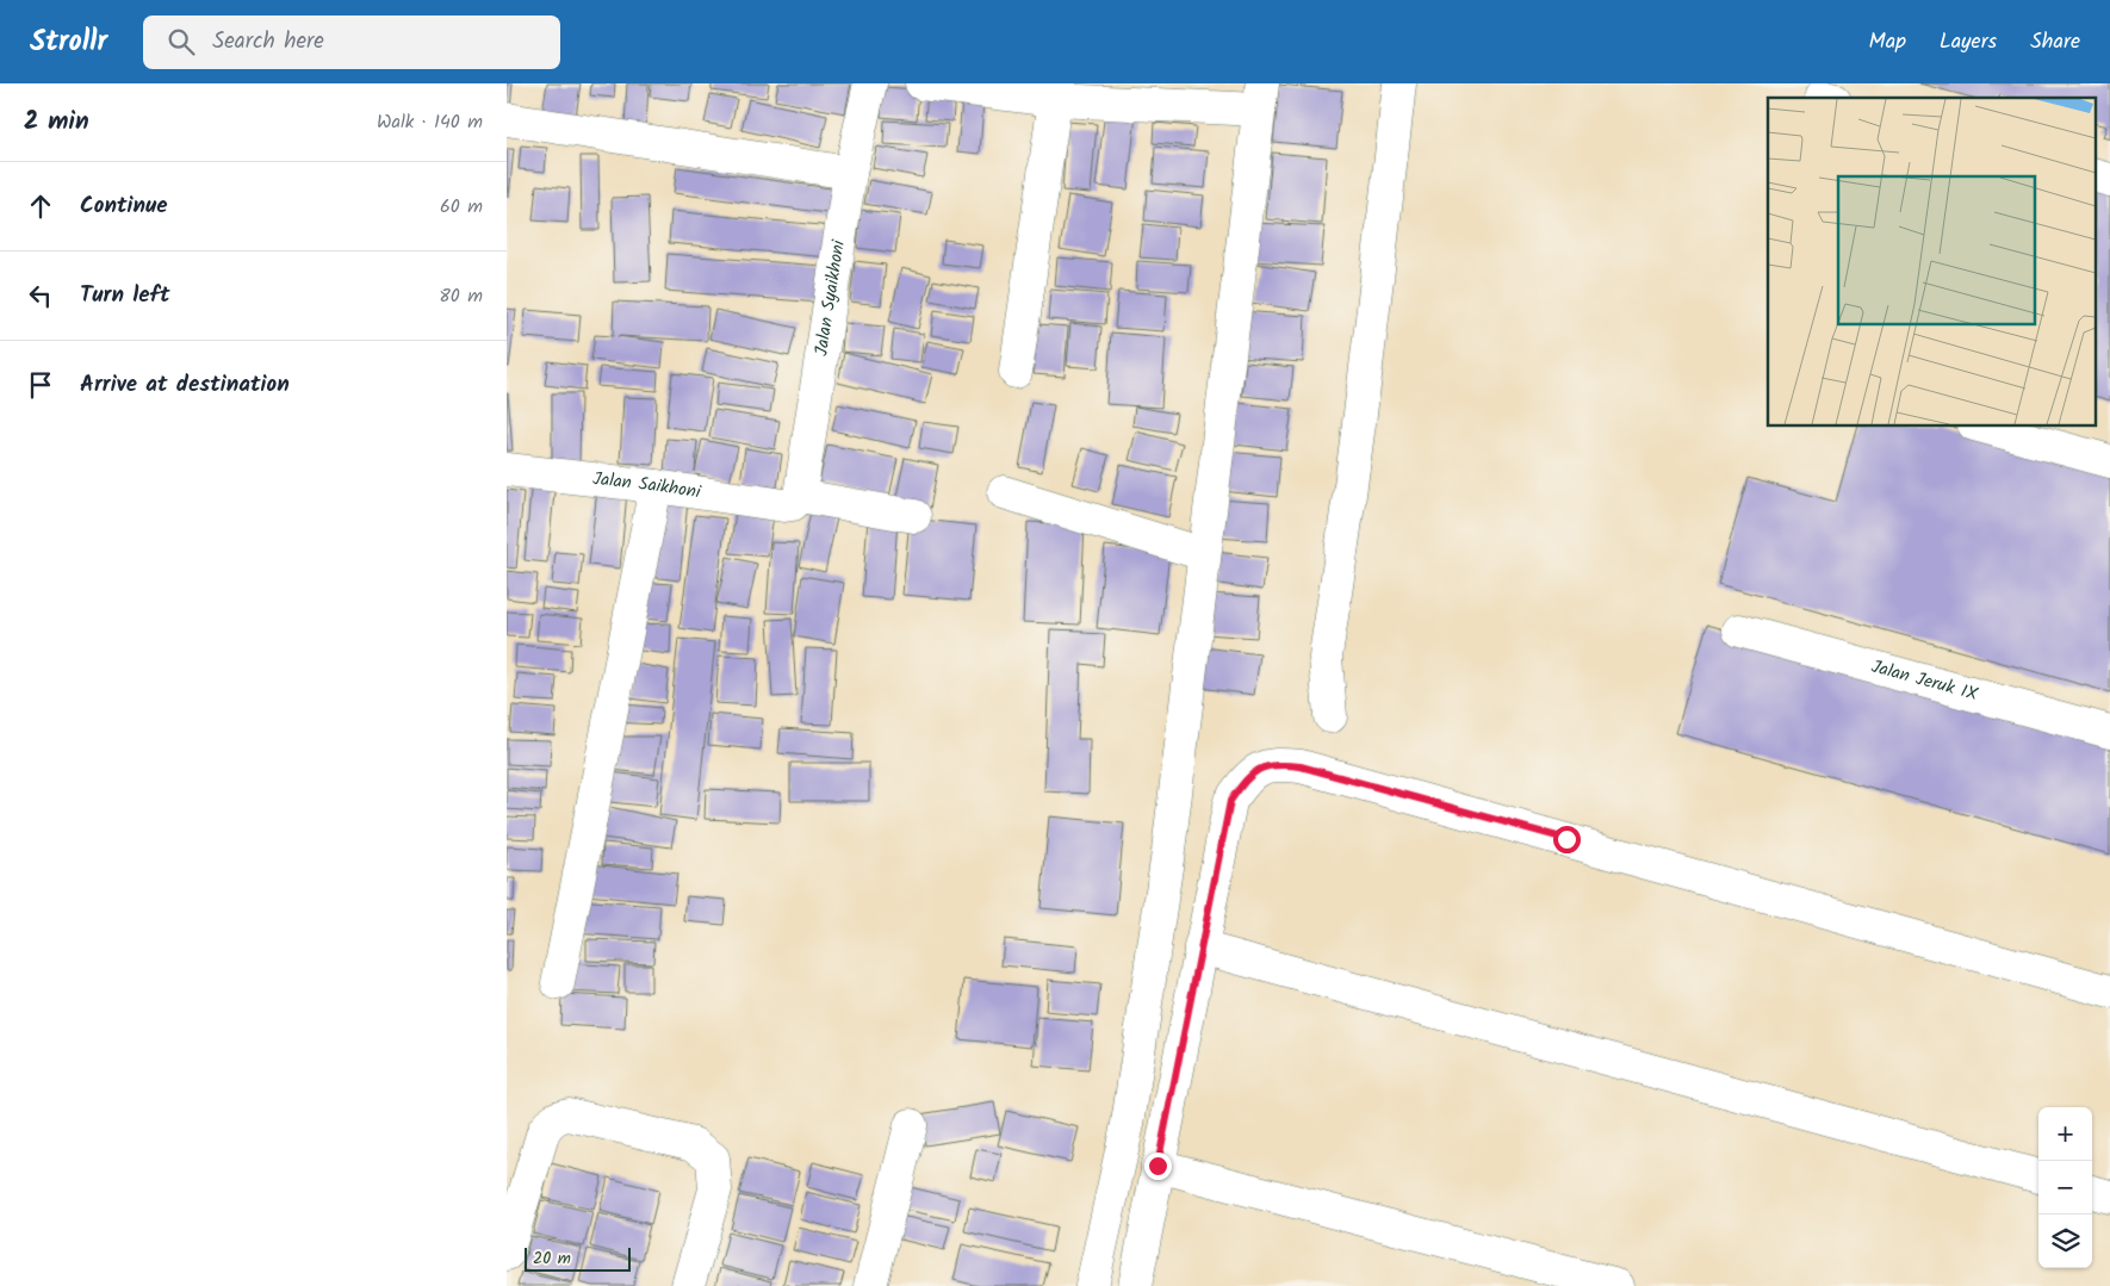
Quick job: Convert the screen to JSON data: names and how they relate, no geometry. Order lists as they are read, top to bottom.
{
  "streets": {
    "street": ["Jalan Syaikhoni", "Jalan Saikhoni", "Jalan Jeruk IX"]
  },
  "crossings": [
    ["Jalan Syaikhoni", "Jalan Saikhoni"]
  ],
  "scale_bar": "20 m",
  "page": {
    "header": "Strollr",
    "search": "Search here",
    "nav": ["Map", "Layers", "Share"],
    "heading": ["2 min", "Walk · 140 m"],
    "list": [
      ["Continue", "60 m"],
      ["Turn left", "80 m"],
      "Arrive at destination"
    ],
    "map_buttons": ["+", "−"],
    "scale": "20 m"
  }
}
